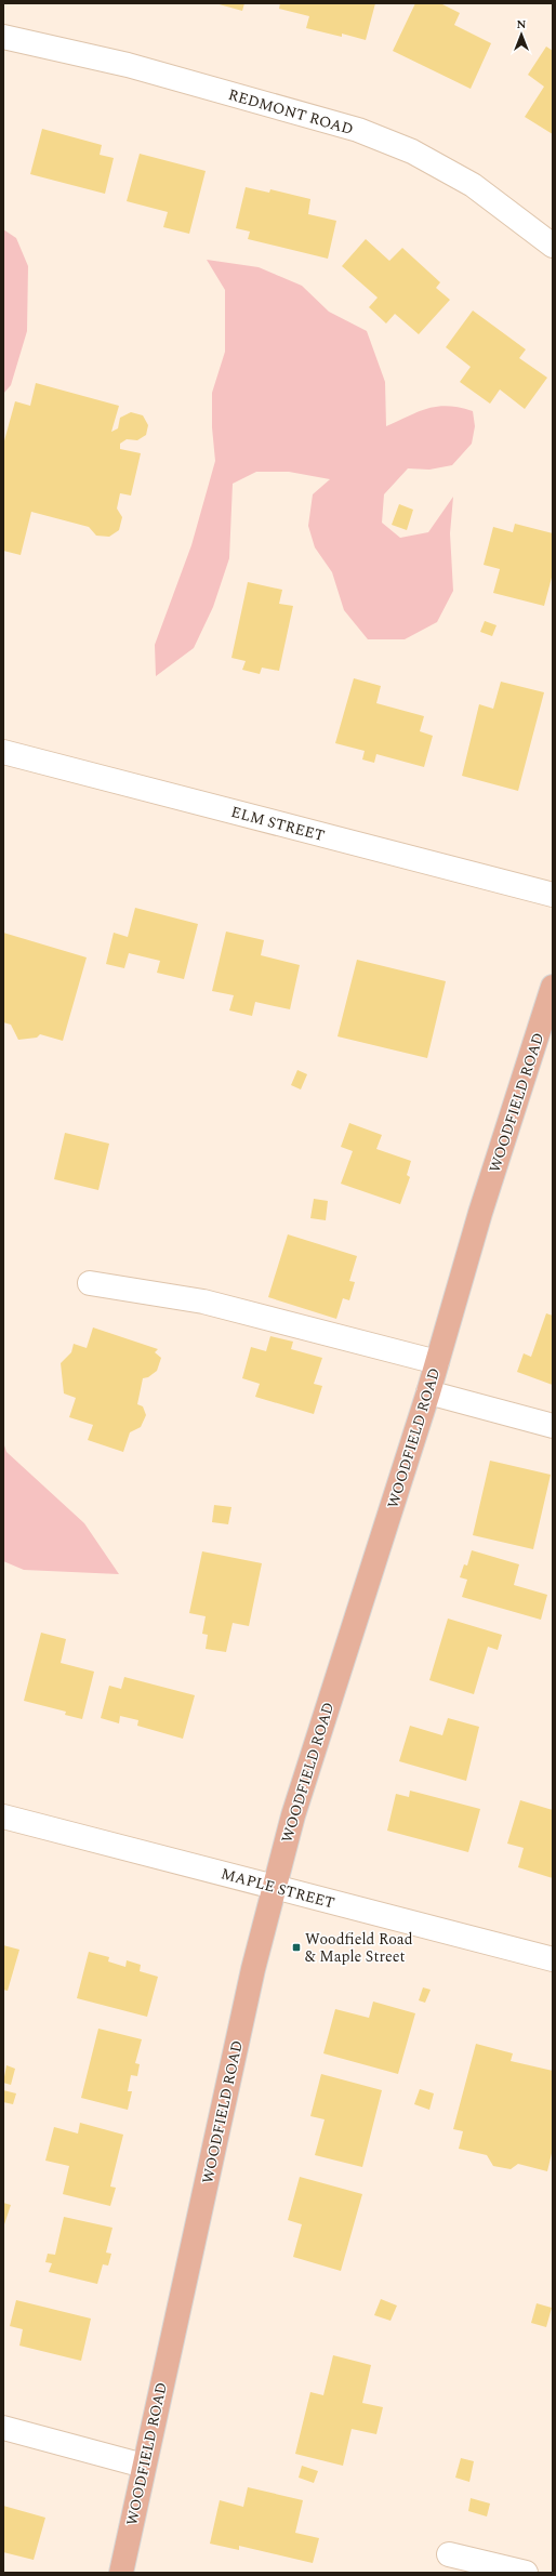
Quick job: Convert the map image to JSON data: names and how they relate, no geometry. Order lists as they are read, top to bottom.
{
  "streets": {
    "main road": ["WOODFIELD ROAD"],
    "street": ["REDMONT ROAD", "ELM STREET", "MAPLE STREET"]
  },
  "crossings": [
    ["WOODFIELD ROAD", "MAPLE STREET"]
  ],
  "places": {
    "transit": ["Woodfield Road & Maple Street"]
  },
  "north": "top"
}
